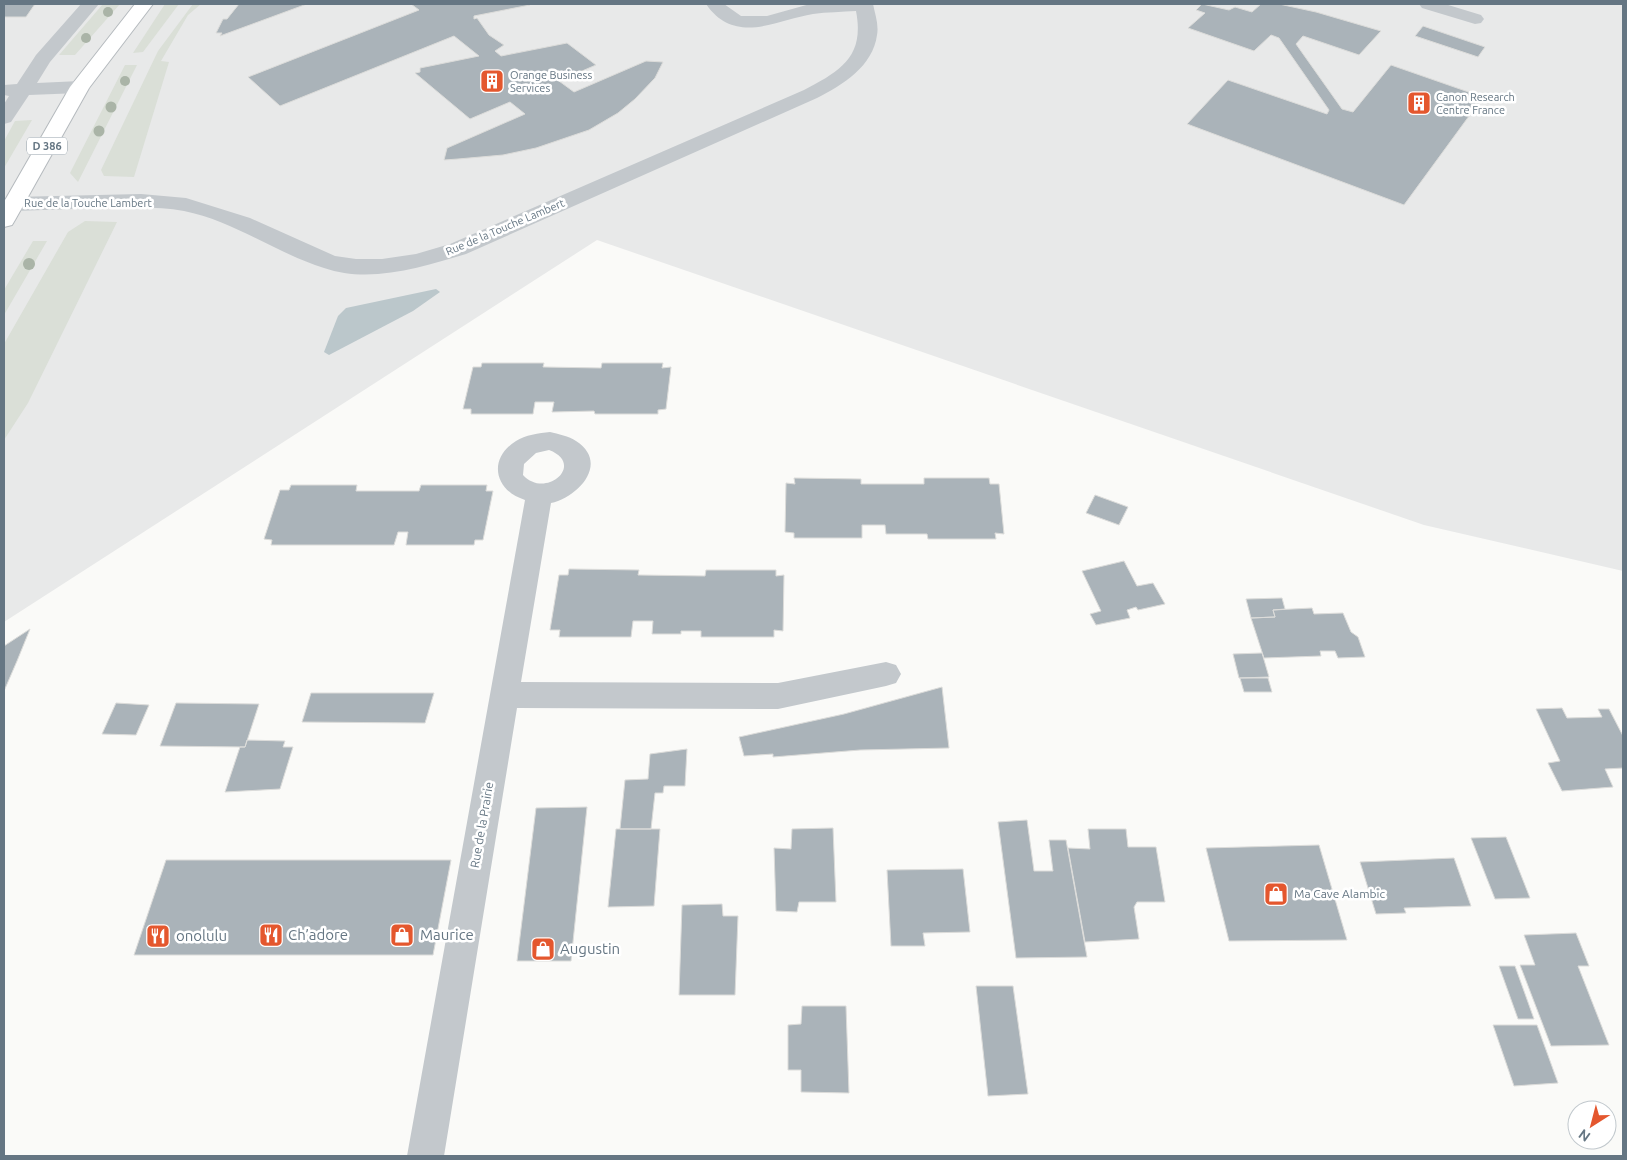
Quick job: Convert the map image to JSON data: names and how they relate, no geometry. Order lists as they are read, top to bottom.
{
  "streets": {
    "main road": ["D 386"],
    "street": ["Rue de la Touche Lambert", "Rue de la Prairie"]
  },
  "crossings": [
    ["D 386", "Rue de la Touche Lambert"]
  ],
  "places": {
    "building": ["Orange Business Services", "Canon Research Centre France"],
    "shop": ["Ma Cave Alambic", "Maurice", "Augustin"],
    "restaurant": ["Ch’adore", "onolulu"]
  },
  "north": "bottom left"
}
